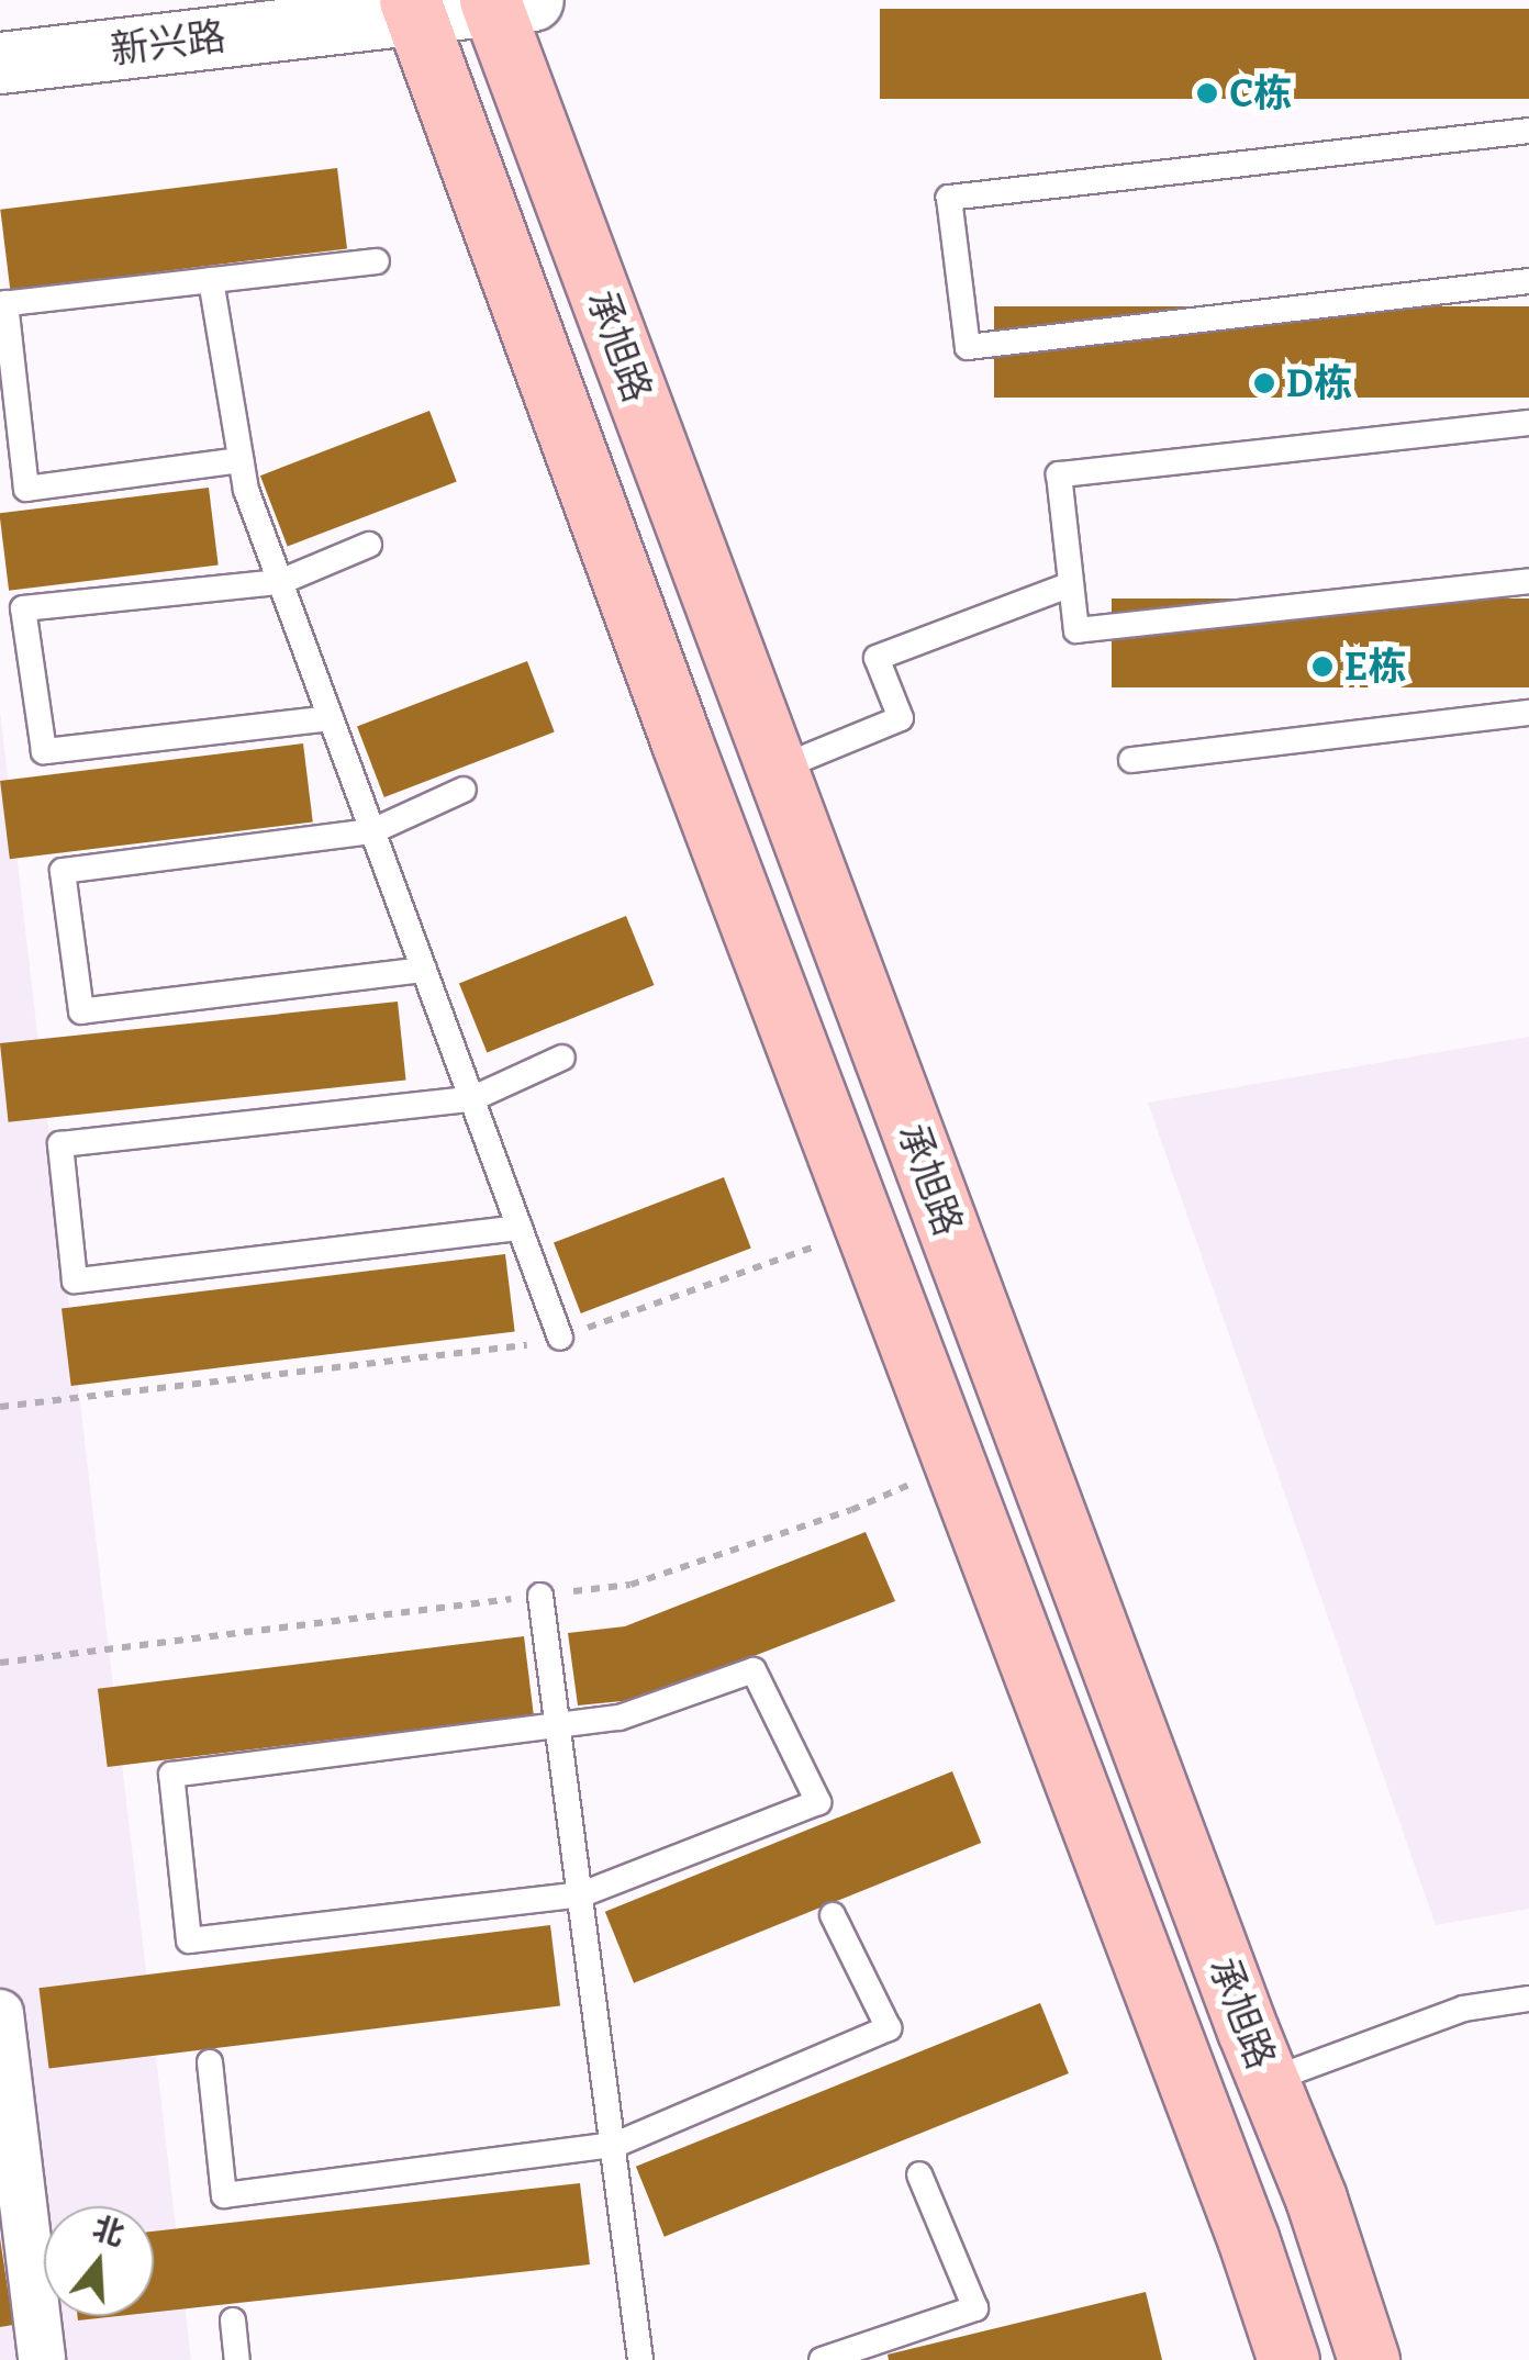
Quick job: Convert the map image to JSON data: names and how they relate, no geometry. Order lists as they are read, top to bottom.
{
  "streets": {
    "main road": ["新兴路", "承旭路"]
  },
  "crossings": [
    ["新兴路", "承旭路"]
  ],
  "places": ["C栋", "D栋", "E栋"],
  "north": "top"
}
